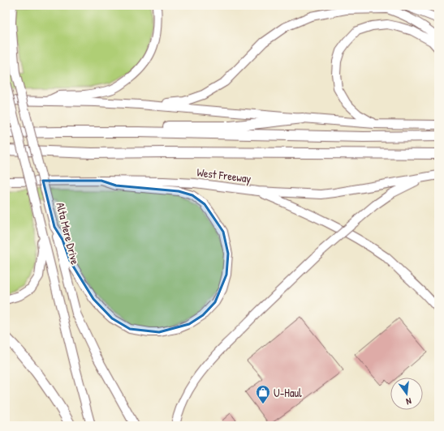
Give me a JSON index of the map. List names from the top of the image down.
{
  "streets": {
    "highway": ["West Freeway"],
    "main road": ["Alta Mere Drive"]
  },
  "places": {
    "shop": ["U-Haul"]
  },
  "north": "bottom"
}
